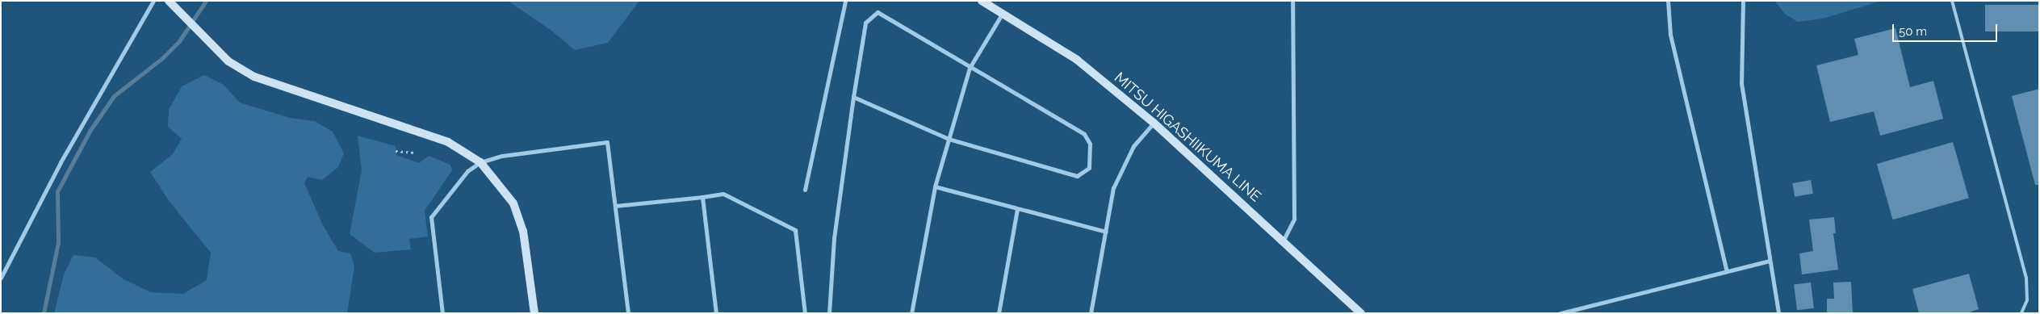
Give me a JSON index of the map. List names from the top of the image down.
{
  "streets": {
    "street": ["MITSU HIGASHIIKUMA LINE"]
  },
  "scale_bar": "50 m"
}
